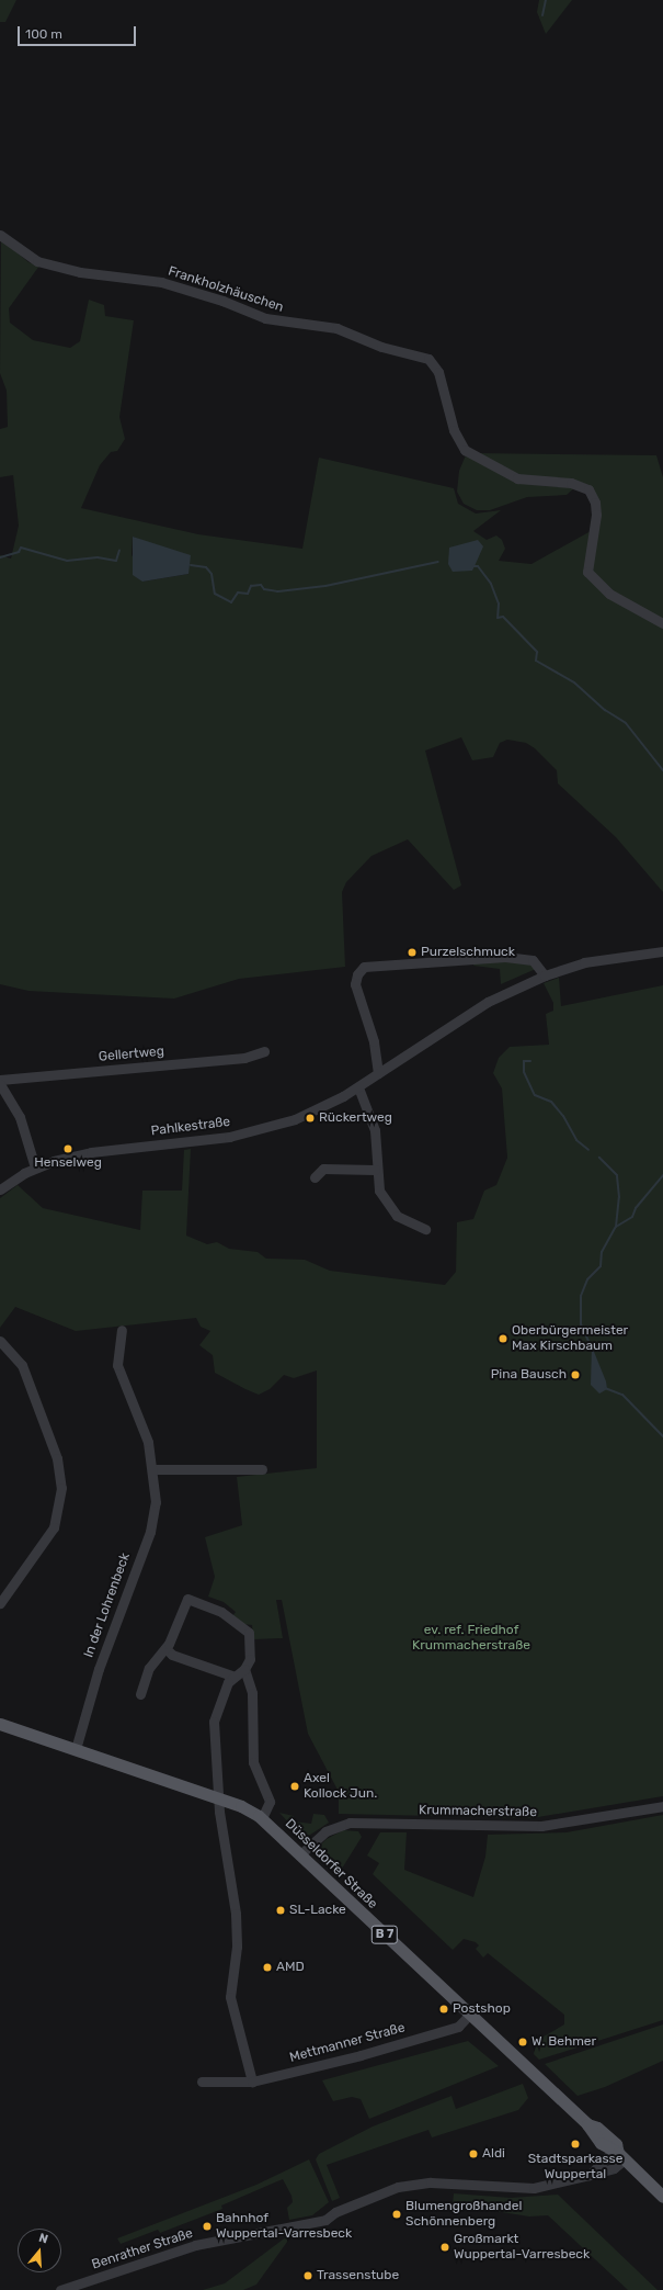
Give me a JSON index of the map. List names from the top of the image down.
{
  "streets": {
    "main road": ["Düsseldorfer Straße", "B 7"],
    "street": [
      "Frankholzhäuschen",
      "Gellertweg",
      "Pahlkestraße",
      "In der Lohrenbeck",
      "Krummacherstraße",
      "Mettmanner Straße",
      "Benrather Straße"
    ]
  },
  "crossings": [
    ["In der Lohrenbeck", "Düsseldorfer Straße"],
    ["Krummacherstraße", "Düsseldorfer Straße"],
    ["Düsseldorfer Straße", "Mettmanner Straße"],
    ["Düsseldorfer Straße", "Benrather Straße"]
  ],
  "parks": ["ev. ref. Friedhof Krummacherstraße"],
  "places": [
    "Purzelschmuck",
    "Rückertweg",
    "Henselweg",
    "Oberbürgermeister Max Kirschbaum",
    "Pina Bausch",
    "Axel Kollock Jun.",
    "SL-Lacke",
    "AMD",
    "Postshop",
    "W. Behmer",
    "Stadtsparkasse Wuppertal",
    "Aldi",
    "Blumengroßhandel Schönnenberg",
    "Bahnhof Wuppertal-Varresbeck",
    "Großmarkt Wuppertal-Varresbeck",
    "Trassenstube"
  ],
  "scale_bar": "100 m",
  "north": "top"
}
